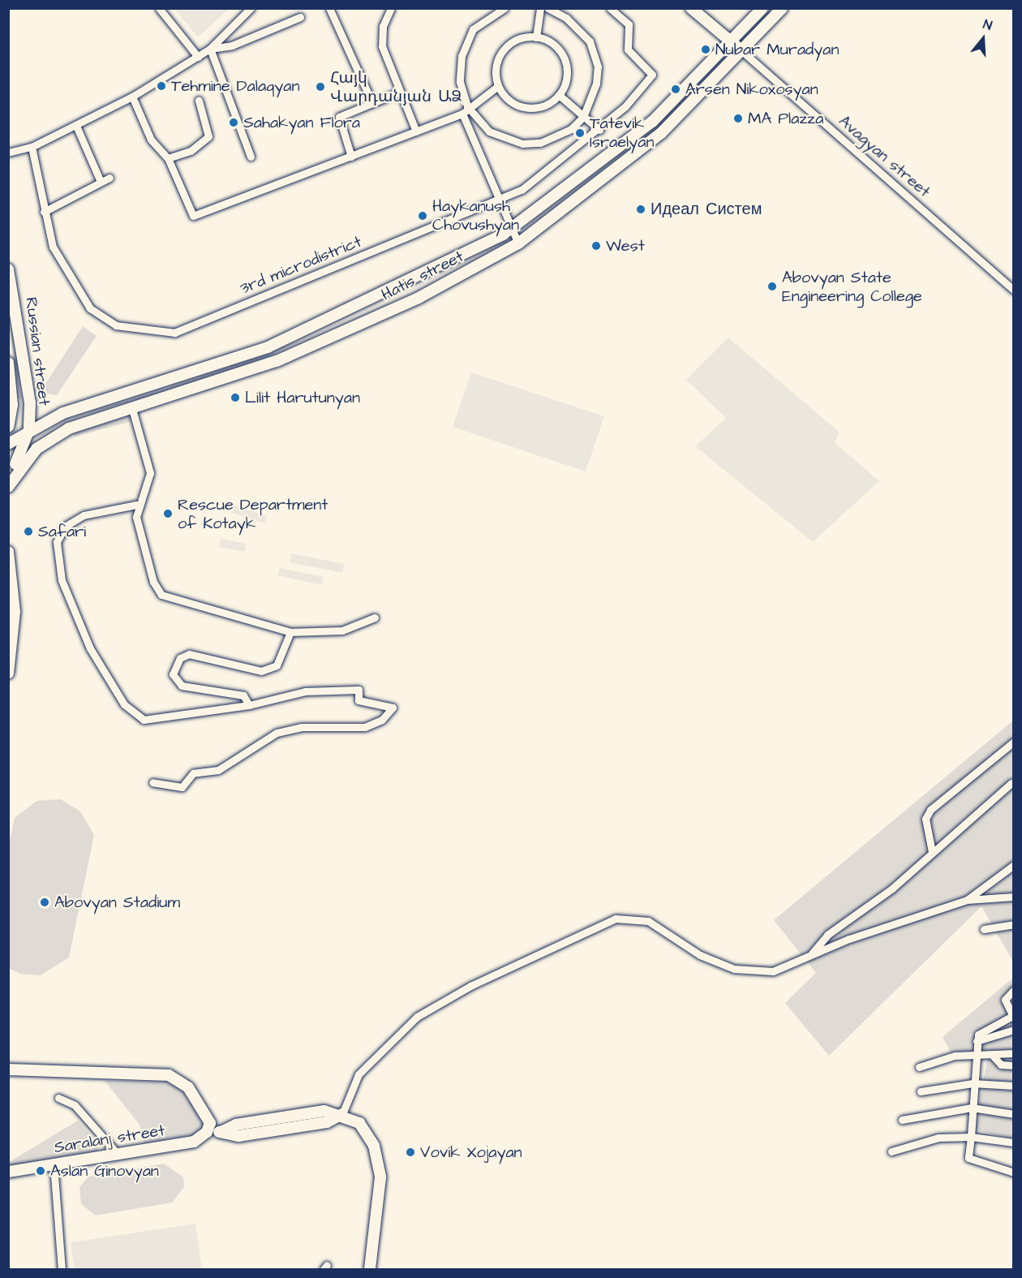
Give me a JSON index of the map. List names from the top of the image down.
{
  "streets": {
    "main road": [
      "Avagyan street",
      "Hatis street",
      "Russian street",
      "Saralanj street"
    ],
    "street": ["3rd microdistrict"]
  },
  "crossings": [
    ["Avagyan street", "Hatis street"],
    ["Hatis street", "Russian street"]
  ],
  "places": [
    "Nubar Muradyan",
    "Tehmine Dalaqyan",
    "Հայկ Վարդանյան ԱՁ",
    "Arsen Nikoxosyan",
    "MA Plazza",
    "Sahakyan Flora",
    "Tatevik Israelyan",
    "Идеал Систем",
    "Haykanush Chovushyan",
    "West",
    "Abovyan State Engineering College",
    "Lilit Harutunyan",
    "Rescue Department of Kotayk",
    "Safari",
    "Abovyan Stadium",
    "Vovik Xojayan",
    "Aslan Ginovyan"
  ],
  "north": "top"
}
